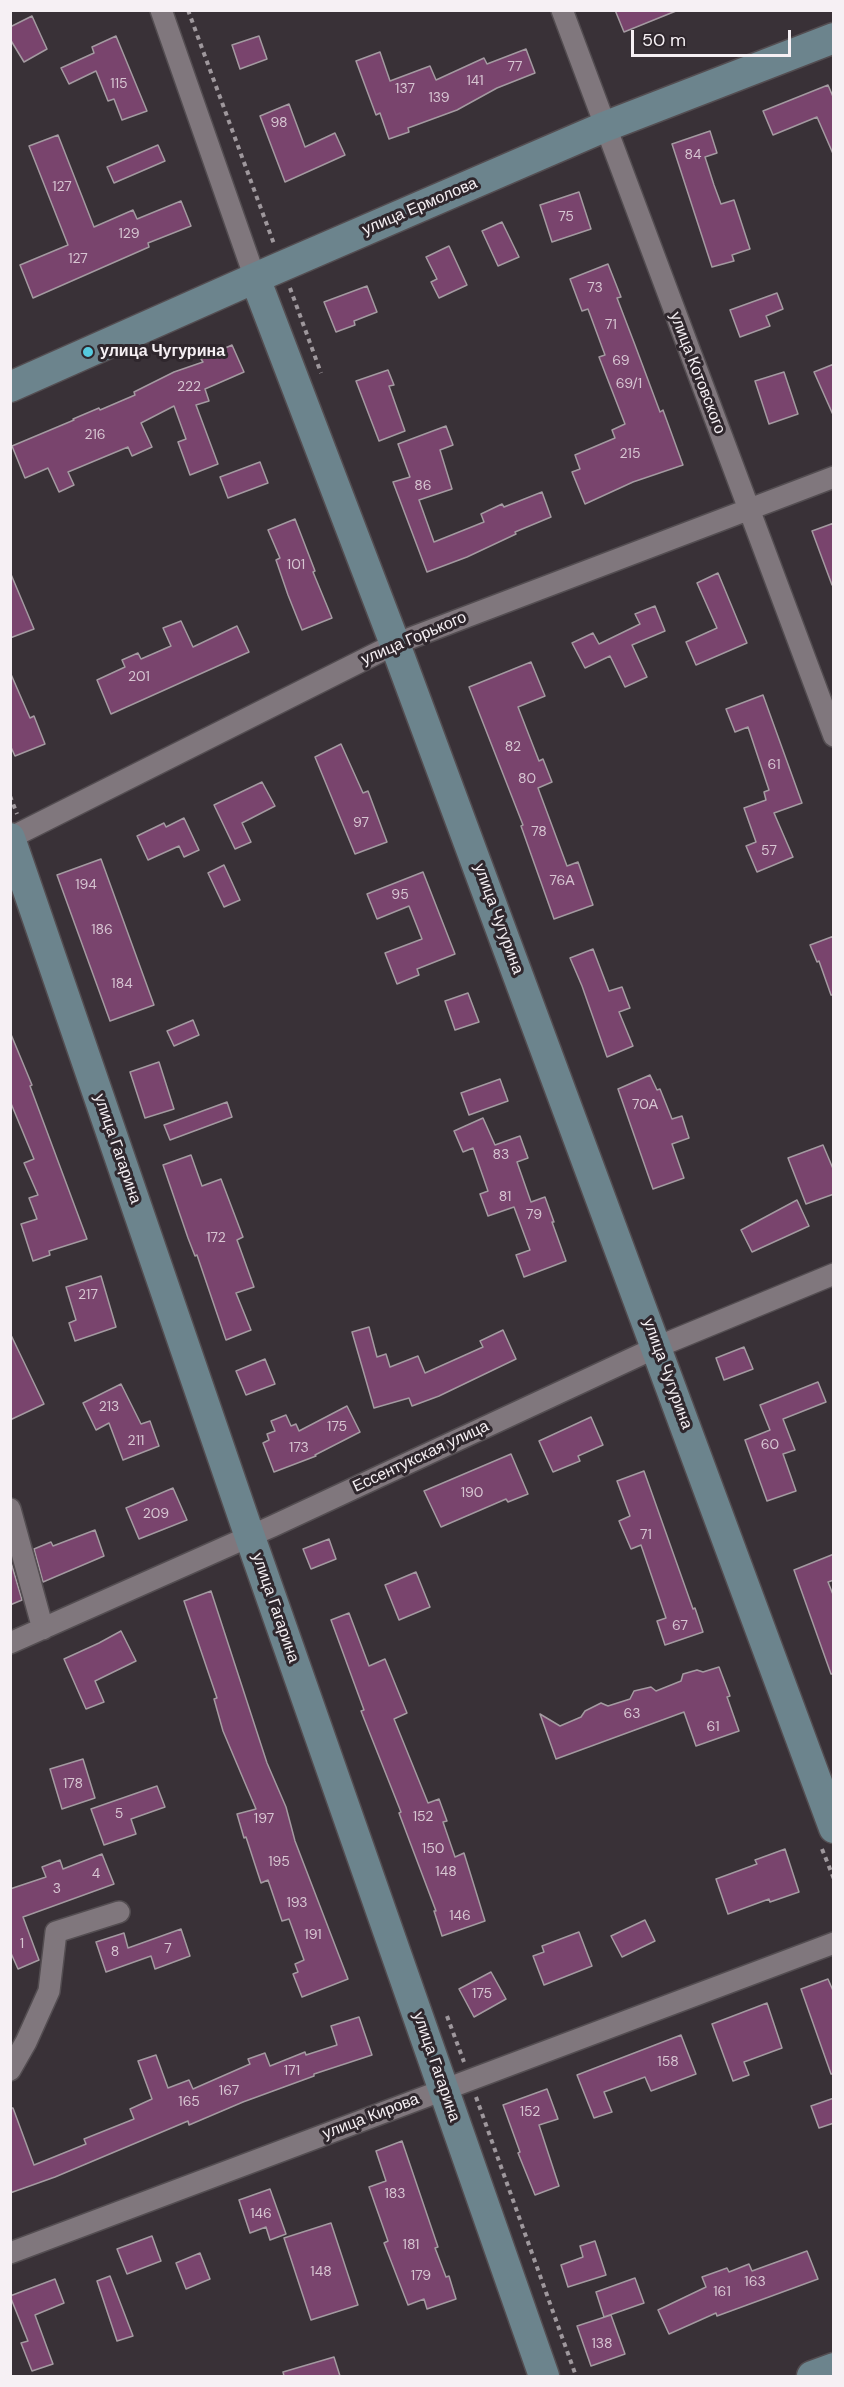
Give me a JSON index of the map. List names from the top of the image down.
{
  "streets": {
    "street": [
      "улица Ермолова",
      "улица Котовского",
      "улица Горького",
      "улица Чугурина",
      "улица Гагарина",
      "Ессентукская улица",
      "улица Кирова"
    ]
  },
  "crossings": [
    ["улица Ермолова", "улица Котовского"],
    ["улица Ермолова", "улица Чугурина"],
    ["улица Котовского", "улица Горького"],
    ["улица Горького", "улица Чугурина"],
    ["улица Горького", "улица Гагарина"],
    ["улица Чугурина", "Ессентукская улица"],
    ["улица Гагарина", "Ессентукская улица"],
    ["улица Гагарина", "улица Кирова"]
  ],
  "places": ["улица Чугурина"],
  "house_numbers": [
    "77",
    "141",
    "115",
    "137",
    "139",
    "98",
    "84",
    "127",
    "75",
    "129",
    "127",
    "73",
    "71",
    "69",
    "69/1",
    "222",
    "216",
    "215",
    "86",
    "101",
    "201",
    "82",
    "61",
    "80",
    "97",
    "78",
    "57",
    "76А",
    "194",
    "95",
    "186",
    "184",
    "70А",
    "83",
    "81",
    "79",
    "172",
    "217",
    "213",
    "175",
    "211",
    "60",
    "173",
    "190",
    "209",
    "71",
    "67",
    "63",
    "61",
    "178",
    "5",
    "152",
    "197",
    "150",
    "195",
    "148",
    "4",
    "3",
    "193",
    "146",
    "191",
    "1",
    "7",
    "8",
    "175",
    "158",
    "171",
    "167",
    "165",
    "152",
    "183",
    "146",
    "181",
    "148",
    "179",
    "163",
    "161",
    "138"
  ],
  "scale_bar": "50 m"
}
